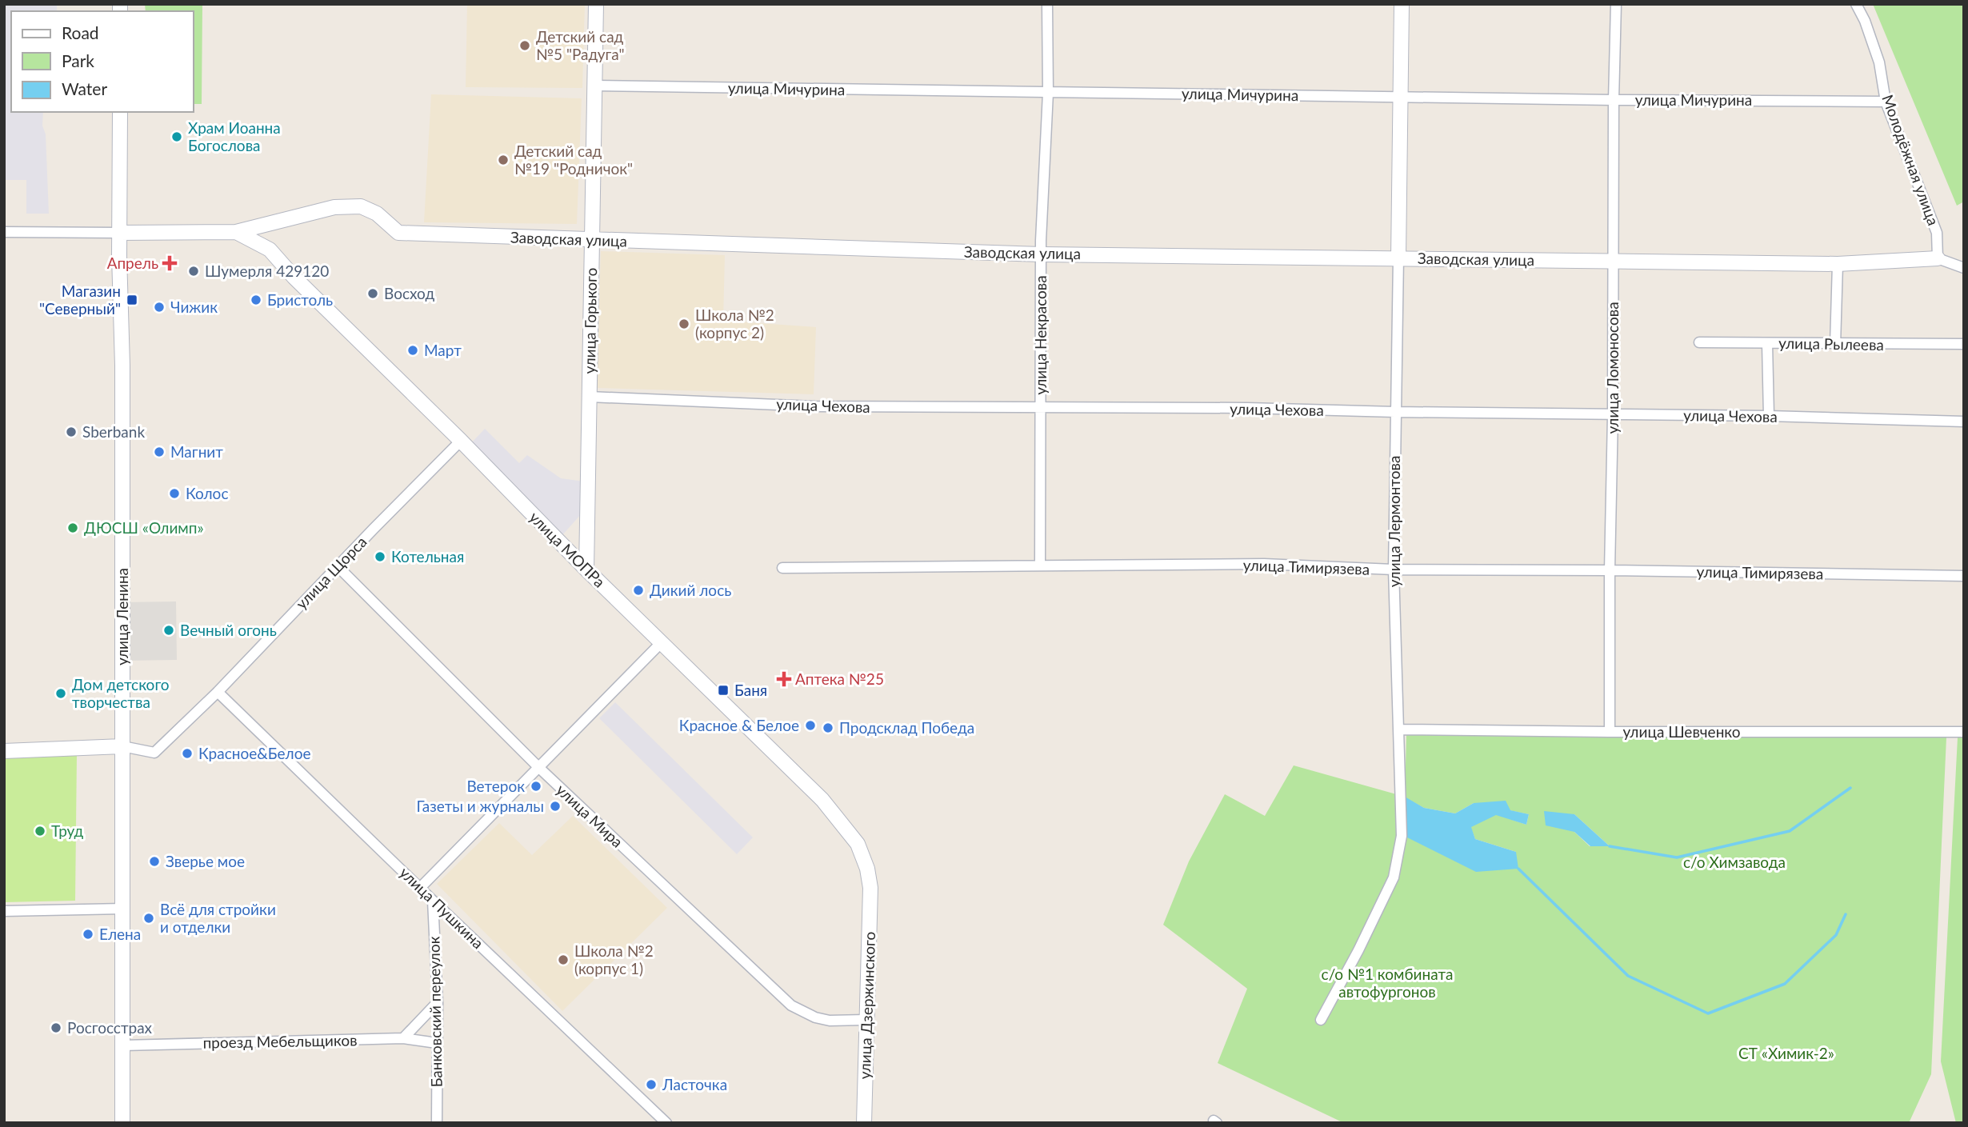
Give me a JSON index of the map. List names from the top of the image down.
{
  "streets": {
    "street": [
      "улица Мичурина",
      "Молодёжная улица",
      "Заводская улица",
      "улица Горького",
      "улица Некрасова",
      "улица Рылеева",
      "улица Ломоносова",
      "улица Чехова",
      "улица Лермонтова",
      "улица МОПРа",
      "улица Тимирязева",
      "улица Щорса",
      "улица Ленина",
      "улица Шевченко",
      "улица Мира",
      "улица Пушкина",
      "улица Дзержинского",
      "Банковский переулок",
      "проезд Мебельщиков"
    ]
  },
  "crossings": [
    ["улица Мичурина", "Молодёжная улица"],
    ["улица Мичурина", "улица Горького"],
    ["улица Мичурина", "улица Некрасова"],
    ["улица Мичурина", "улица Ломоносова"],
    ["улица Мичурина", "улица Лермонтова"],
    ["Молодёжная улица", "Заводская улица"],
    ["Заводская улица", "улица Горького"],
    ["Заводская улица", "улица Некрасова"],
    ["Заводская улица", "улица Ломоносова"],
    ["Заводская улица", "улица Лермонтова"],
    ["Заводская улица", "улица МОПРа"],
    ["Заводская улица", "улица Ленина"],
    ["улица Горького", "улица Чехова"],
    ["улица Горького", "улица МОПРа"],
    ["улица Некрасова", "улица Чехова"],
    ["улица Некрасова", "улица Тимирязева"],
    ["улица Ломоносова", "улица Чехова"],
    ["улица Ломоносова", "улица Тимирязева"],
    ["улица Ломоносова", "улица Шевченко"],
    ["улица Чехова", "улица Лермонтова"],
    ["улица Лермонтова", "улица Тимирязева"],
    ["улица Лермонтова", "улица Шевченко"],
    ["улица МОПРа", "улица Щорса"],
    ["улица МОПРа", "улица Дзержинского"],
    ["улица Щорса", "улица Ленина"],
    ["улица Щорса", "улица Мира"],
    ["улица Щорса", "улица Пушкина"],
    ["улица Ленина", "проезд Мебельщиков"],
    ["улица Мира", "улица Дзержинского"],
    ["улица Пушкина", "Банковский переулок"],
    ["Банковский переулок", "проезд Мебельщиков"]
  ],
  "parks": ["с/о Химзавода", "с/о №1 комбината автофургонов", "СТ «Химик-2»"],
  "places": {
    "other": [
      "Детский сад №5 \"Радуга\"",
      "Храм Иоанна Богослова",
      "Детский сад №19 \"Родничок\"",
      "Шумерля 429120",
      "Восход",
      "Бристоль",
      "Чижик",
      "Школа №2 (корпус 2)",
      "Март",
      "Sberbank",
      "Магнит",
      "Колос",
      "ДЮСШ «Олимп»",
      "Котельная",
      "Дикий лось",
      "Вечный огонь",
      "Дом детского творчества",
      "Красное & Белое",
      "Продсклад Победа",
      "Красное&Белое",
      "Ветерок",
      "Газеты и журналы",
      "Труд",
      "Зверье мое",
      "Всё для стройки и отделки",
      "Елена",
      "Школа №2 (корпус 1)",
      "Росгосстрах",
      "Ласточка"
    ],
    "health": ["Апрель", "Аптека №25"],
    "transit": ["Магазин \"Северный\"", "Баня"]
  },
  "legend": ["Road", "Park", "Water"]
}
